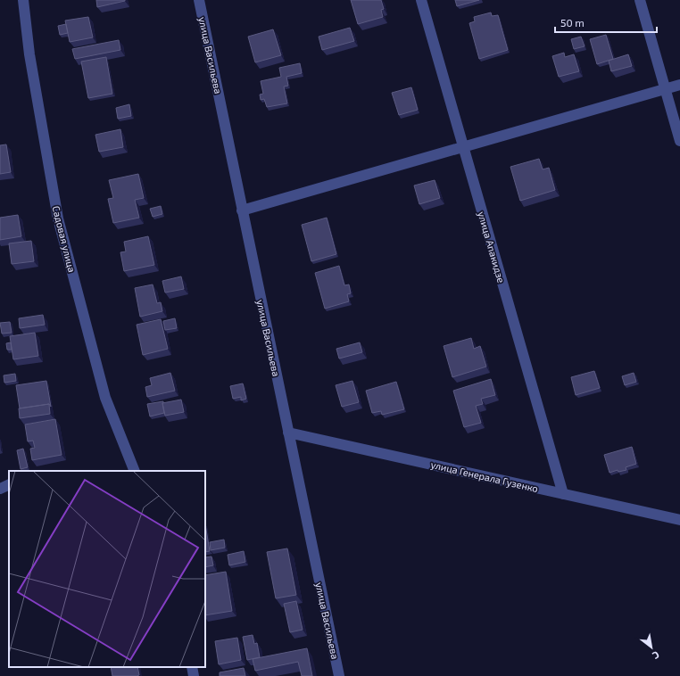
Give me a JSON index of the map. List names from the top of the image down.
{
  "streets": {
    "street": [
      "улица Васильева",
      "Садовая улица",
      "улица Апакидзе",
      "улица Генерала Гузенко"
    ]
  },
  "crossings": [
    ["улица Васильева", "улица Генерала Гузенко"],
    ["улица Апакидзе", "улица Генерала Гузенко"]
  ],
  "scale_bar": "50 m",
  "north": "bottom right"
}
